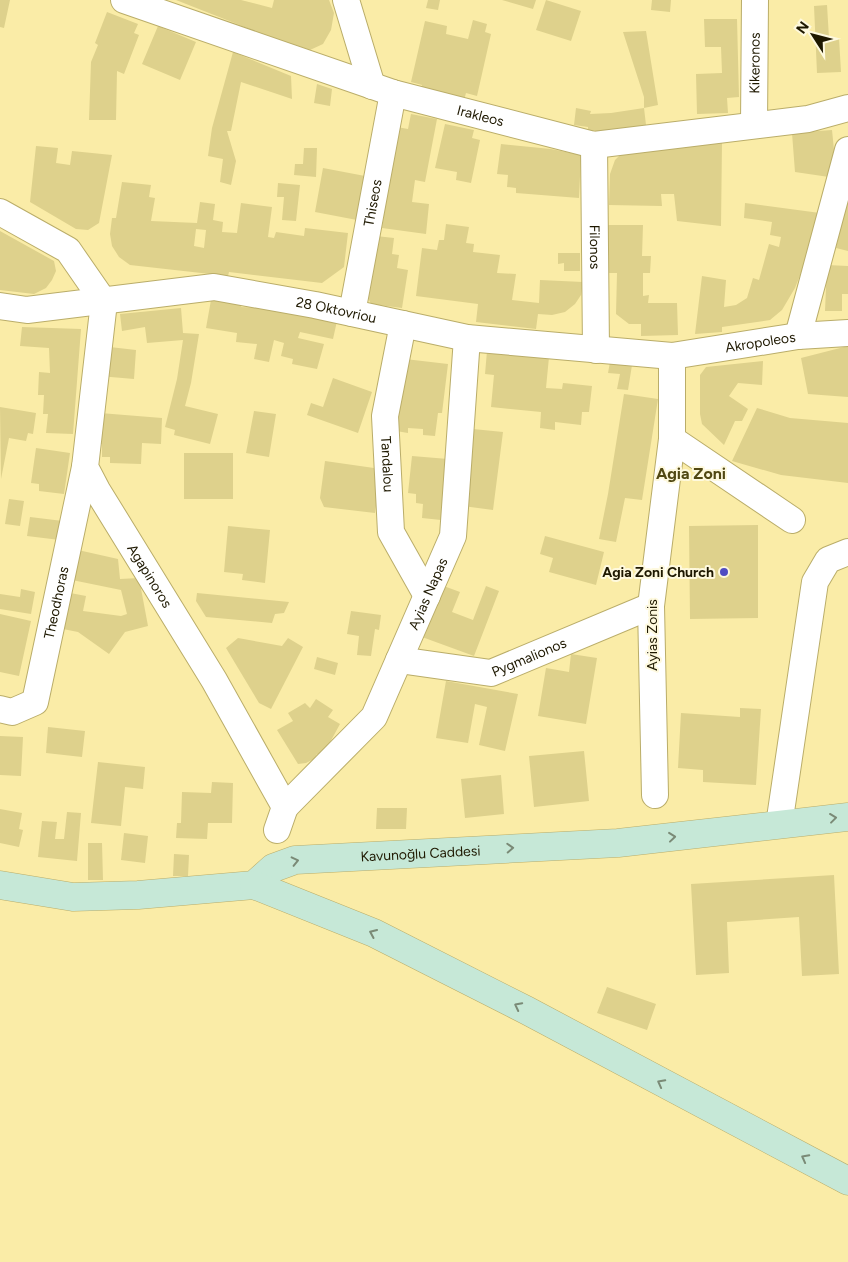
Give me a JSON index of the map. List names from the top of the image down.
{
  "streets": {
    "main road": ["Kavunoğlu Caddesi"],
    "street": [
      "Kikeronos",
      "Irakleos",
      "Thiseos",
      "Filonos",
      "28 Oktovriou",
      "Akropoleos",
      "Tandalou",
      "Agapinoros",
      "Ayias Napas",
      "Theodhoras",
      "Ayias Zonis",
      "Pygmalionos"
    ]
  },
  "crossings": [
    ["Kikeronos", "Irakleos"],
    ["Irakleos", "Thiseos"],
    ["Irakleos", "Filonos"],
    ["Thiseos", "28 Oktovriou"],
    ["Filonos", "28 Oktovriou"],
    ["28 Oktovriou", "Akropoleos"],
    ["28 Oktovriou", "Tandalou"],
    ["28 Oktovriou", "Ayias Napas"],
    ["28 Oktovriou", "Ayias Zonis"],
    ["Akropoleos", "Ayias Zonis"],
    ["Tandalou", "Ayias Napas"],
    ["Agapinoros", "Ayias Napas"],
    ["Agapinoros", "Theodhoras"],
    ["Ayias Napas", "Pygmalionos"],
    ["Ayias Zonis", "Pygmalionos"]
  ],
  "one_way": ["Kavunoğlu Caddesi"],
  "districts": ["Agia Zoni"],
  "places": ["Agia Zoni Church"],
  "north": "top left"
}
